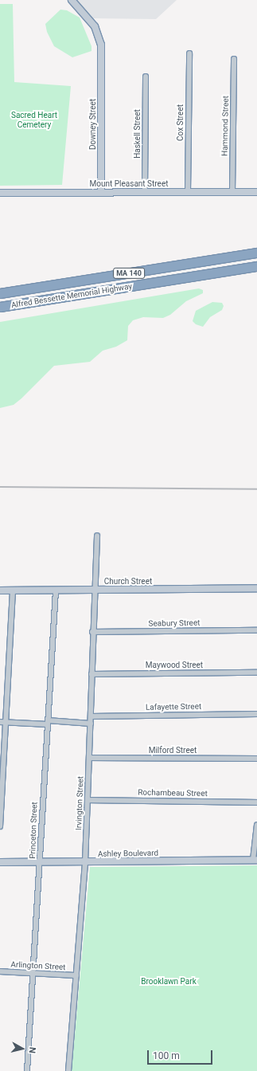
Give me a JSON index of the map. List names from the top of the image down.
{
  "streets": {
    "highway": ["MA 140", "Alfred Bessette Memorial Highway"],
    "main road": [
      "Downey Street",
      "Mount Pleasant Street",
      "Church Street",
      "Ashley Boulevard"
    ],
    "street": [
      "Cox Street",
      "Hammond Street",
      "Haskell Street",
      "Seabury Street",
      "Maywood Street",
      "Lafayette Street",
      "Milford Street",
      "Rochambeau Street",
      "Irvington Street",
      "Princeton Street",
      "Arlington Street"
    ]
  },
  "crossings": [
    ["Cox Street", "Mount Pleasant Street"],
    ["Downey Street", "Mount Pleasant Street"],
    ["Hammond Street", "Mount Pleasant Street"],
    ["Haskell Street", "Mount Pleasant Street"],
    ["Church Street", "Irvington Street"],
    ["Church Street", "Princeton Street"],
    ["Seabury Street", "Irvington Street"],
    ["Maywood Street", "Irvington Street"],
    ["Lafayette Street", "Irvington Street"],
    ["Milford Street", "Irvington Street"],
    ["Rochambeau Street", "Irvington Street"],
    ["Irvington Street", "Ashley Boulevard"],
    ["Irvington Street", "Arlington Street"],
    ["Princeton Street", "Ashley Boulevard"],
    ["Princeton Street", "Arlington Street"]
  ],
  "parks": ["Sacred Heart Cemetery", "Brooklawn Park"],
  "scale_bar": "100 m",
  "north": "right"
}
